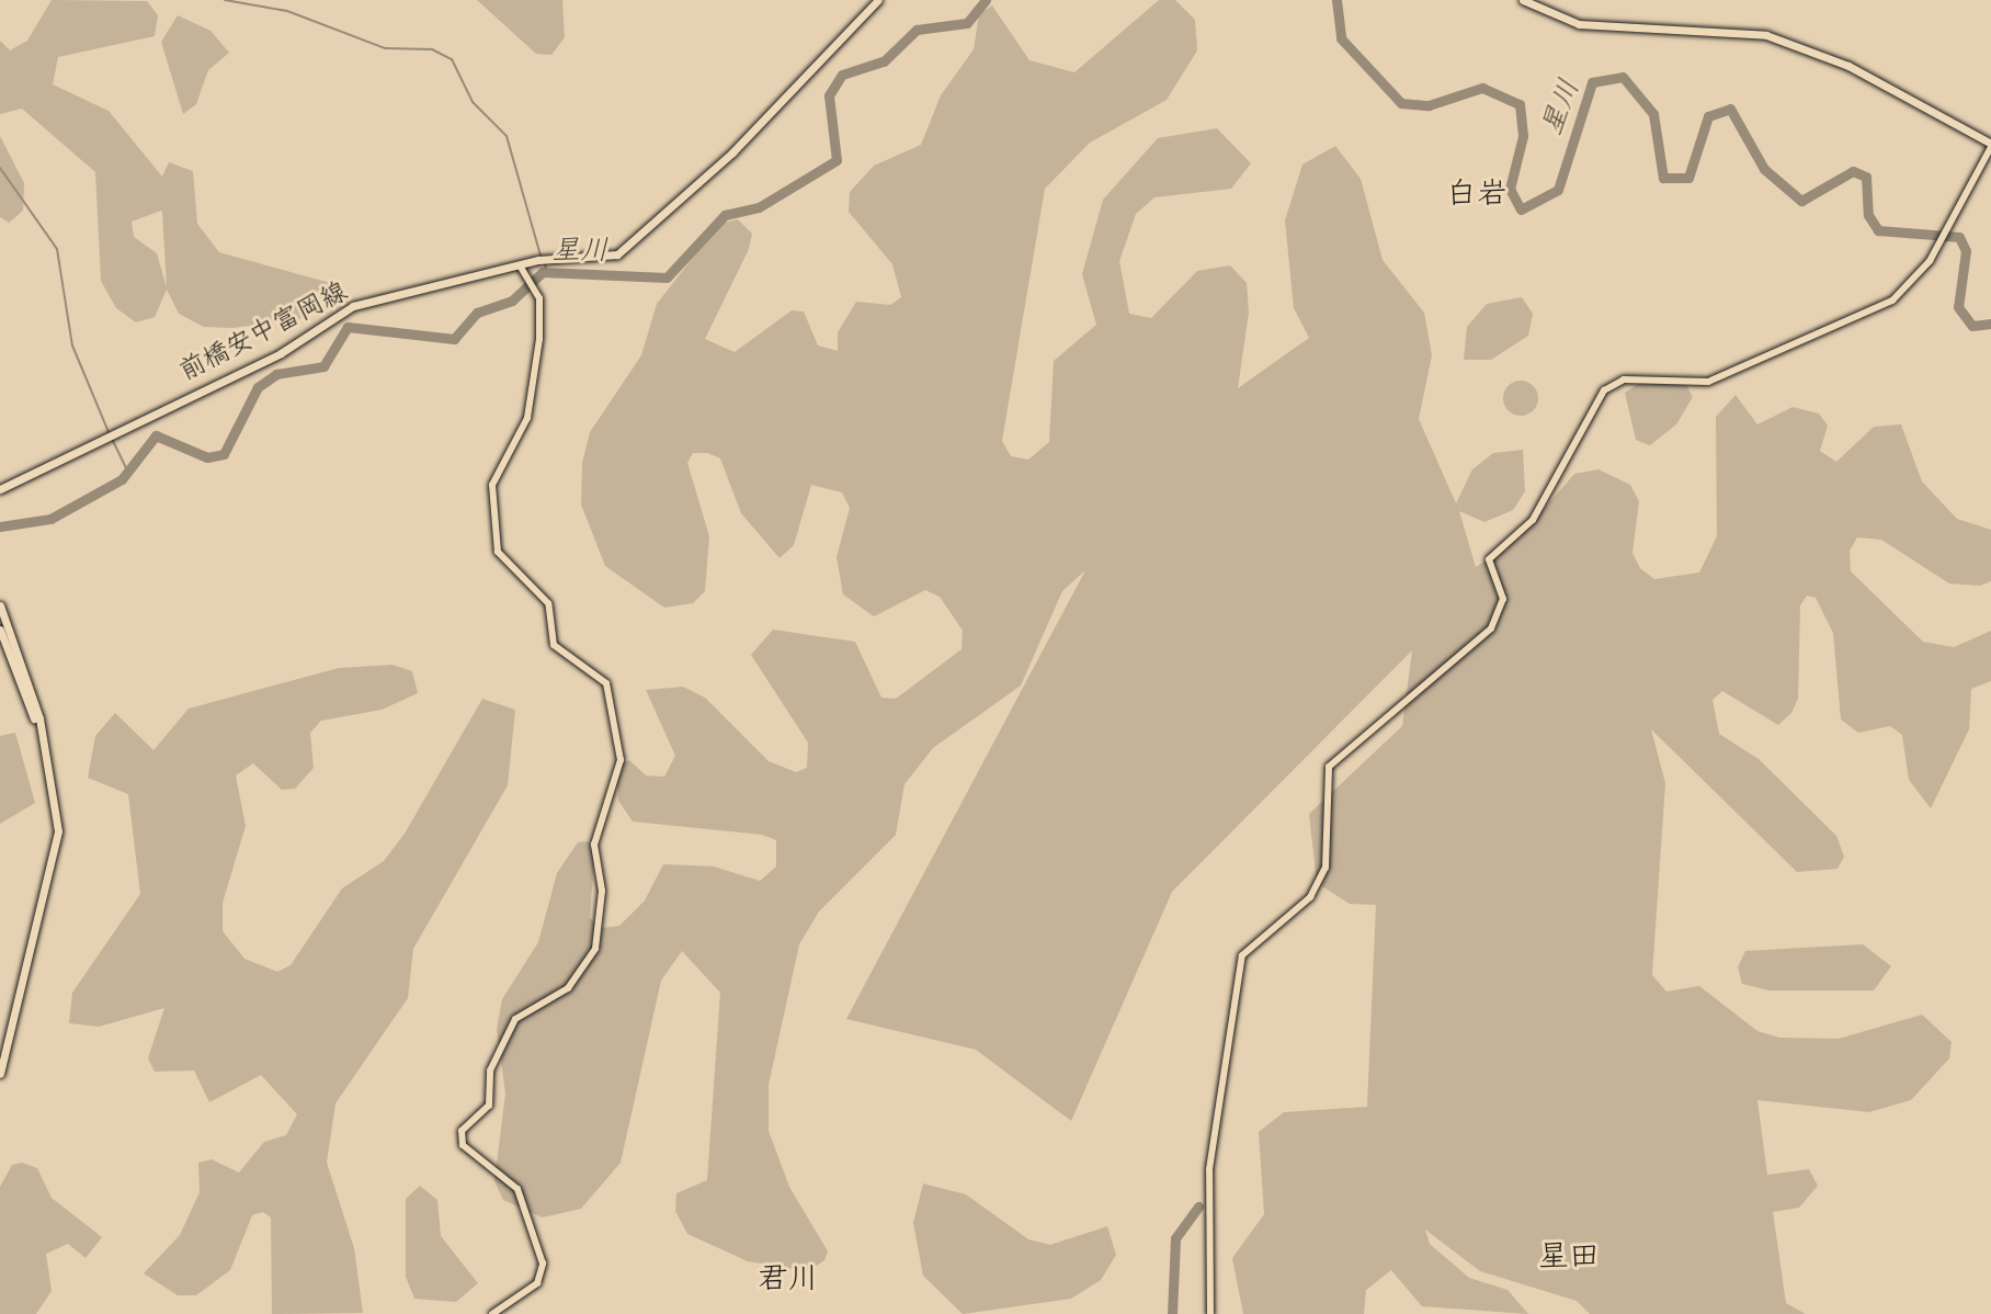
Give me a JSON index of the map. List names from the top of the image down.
{
  "streets": {
    "main road": ["前橋安中富岡線"]
  },
  "districts": ["白岩", "星田", "君川"],
  "water": ["星川"]
}
